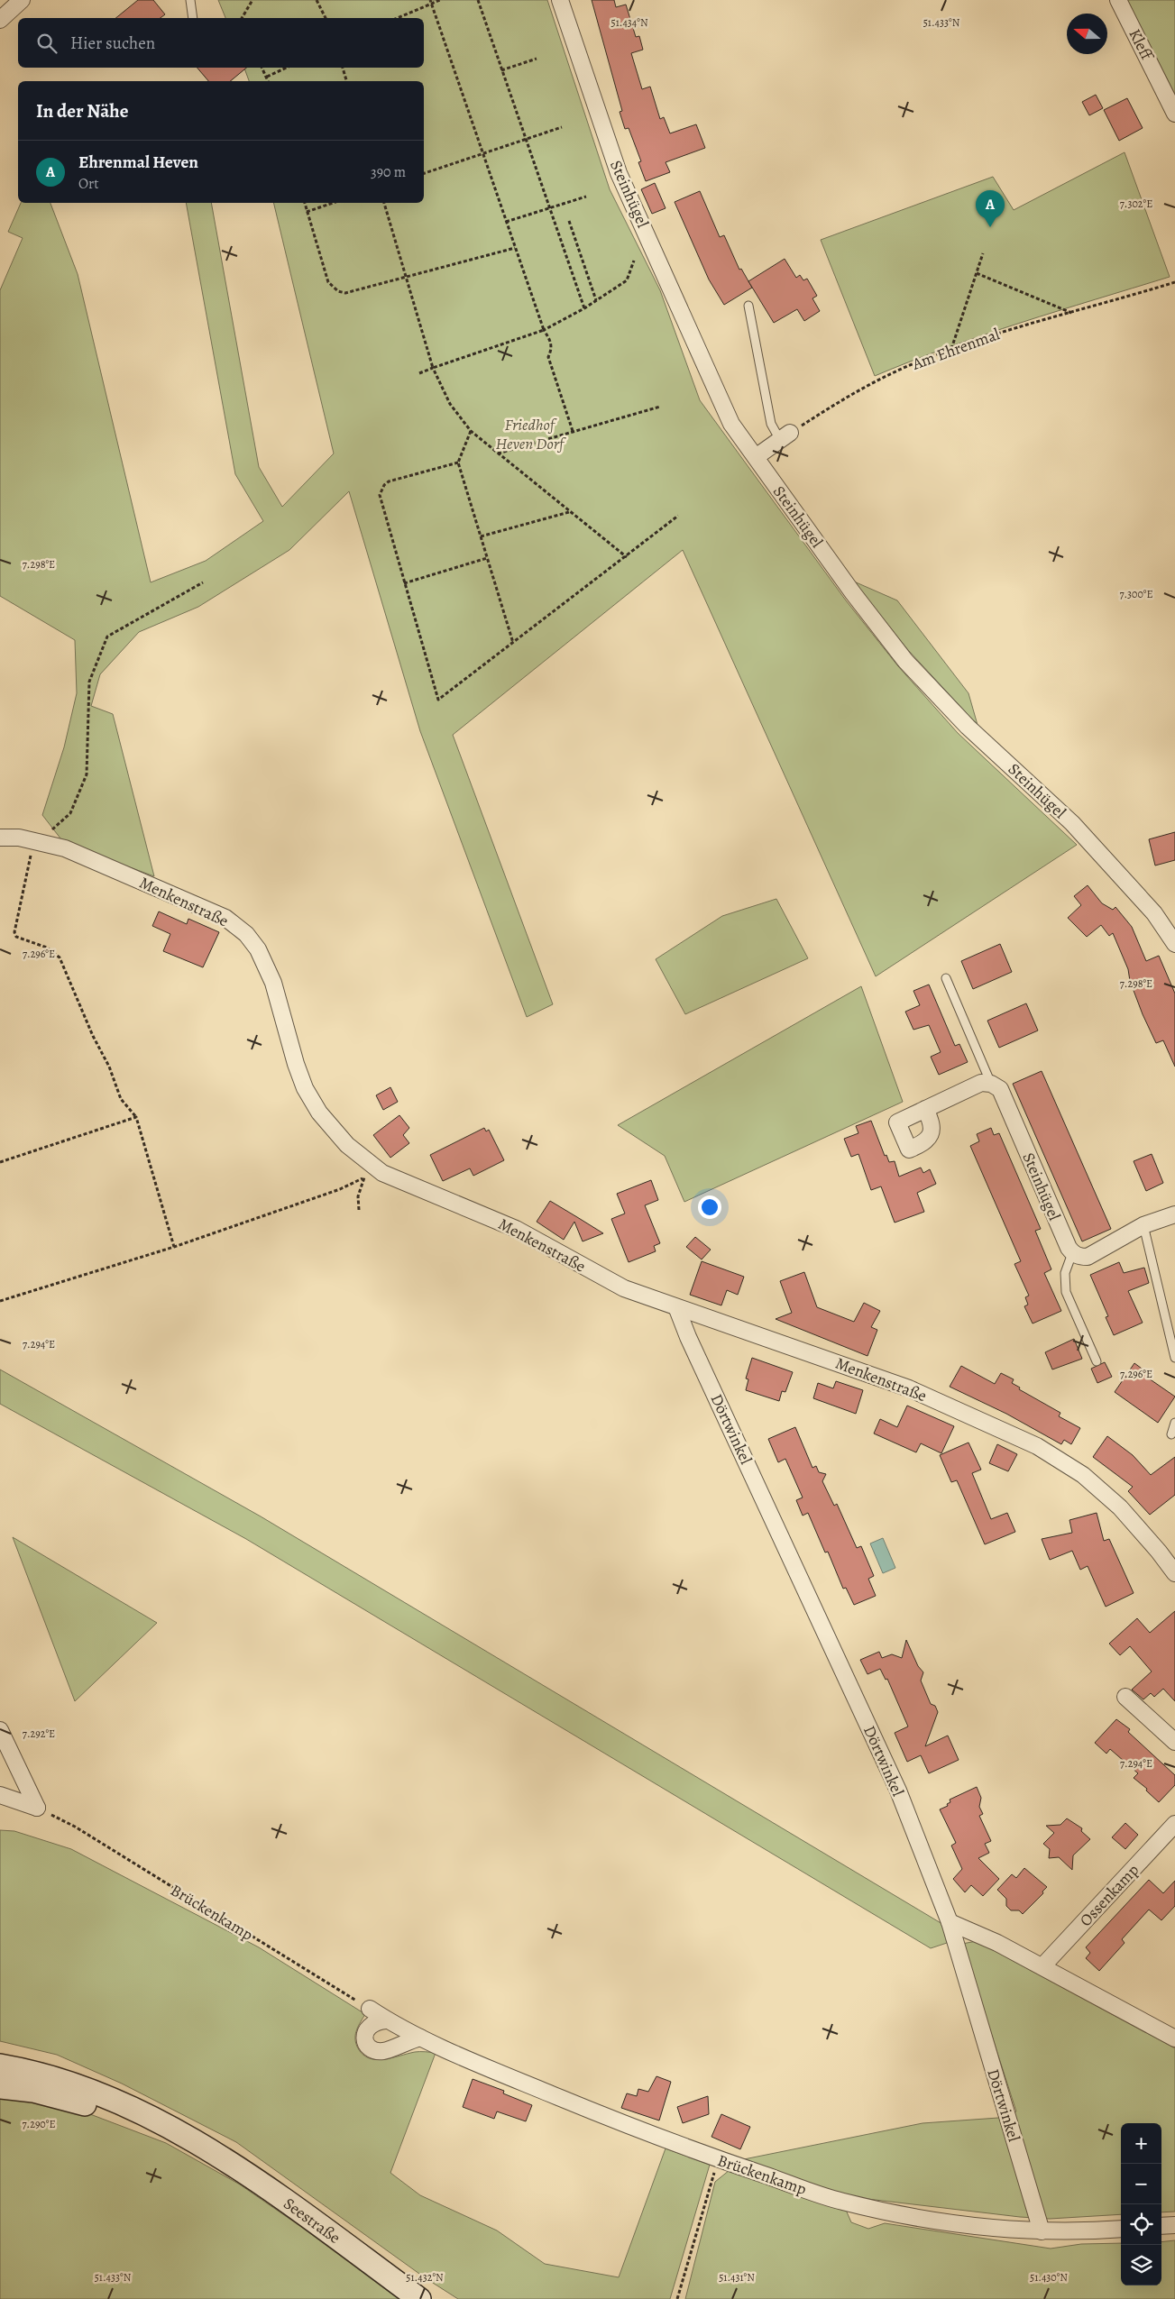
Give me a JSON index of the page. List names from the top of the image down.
{
  "streets": {
    "main road": ["Seestraße"],
    "street": [
      "Kleff",
      "Steinhügel",
      "Menkenstraße",
      "Dörtwinkel",
      "Ossenkamp",
      "Brückenkamp"
    ],
    "path": ["Am Ehrenmal"]
  },
  "crossings": [
    ["Menkenstraße", "Dörtwinkel"],
    ["Dörtwinkel", "Brückenkamp"]
  ],
  "parks": ["Friedhof Heven Dorf"],
  "north": "left",
  "page": {
    "search": "Hier suchen",
    "heading": "In der Nähe",
    "list": [
      {
        "mark": "A",
        "name": "Ehrenmal Heven",
        "note": "Ort",
        "value": "390 m"
      }
    ],
    "pins": "A",
    "map_buttons": ["+", "−"]
  },
  "coordinates": [
    "51.434°N",
    "51.433°N",
    "7.302°E",
    "7.298°E",
    "7.300°E",
    "7.296°E",
    "7.294°E",
    "7.292°E",
    "7.290°E",
    "51.432°N",
    "51.431°N",
    "51.430°N"
  ]
}
